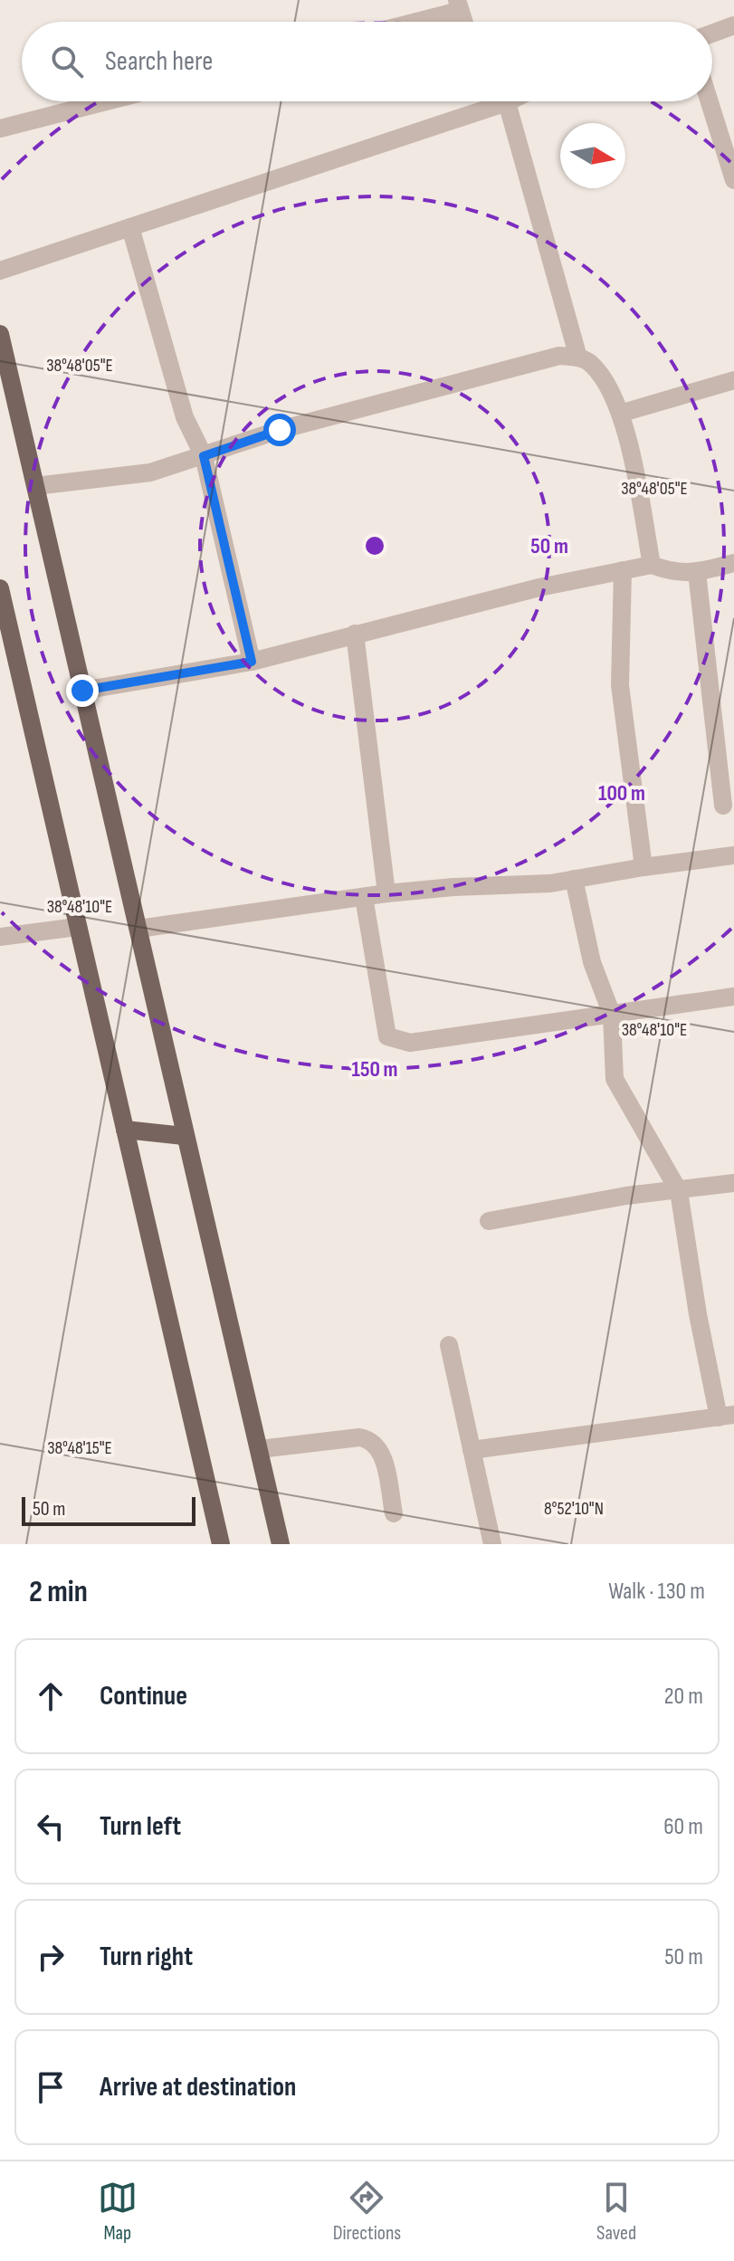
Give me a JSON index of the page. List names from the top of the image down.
{
  "scale_bar": "50 m",
  "north": "right",
  "page": {
    "search": "Search here",
    "scale": "50 m",
    "heading": ["2 min", "Walk · 130 m"],
    "list": [
      ["Continue", "20 m"],
      ["Turn left", "60 m"],
      ["Turn right", "50 m"],
      "Arrive at destination"
    ],
    "nav": ["Map", "Directions", "Saved"]
  },
  "coordinates": [
    "38°48'05\"E",
    "38°48'10\"E",
    "38°48'15\"E",
    "8°52'10\"N"
  ],
  "rings": ["50 m", "100 m", "150 m"]
}
